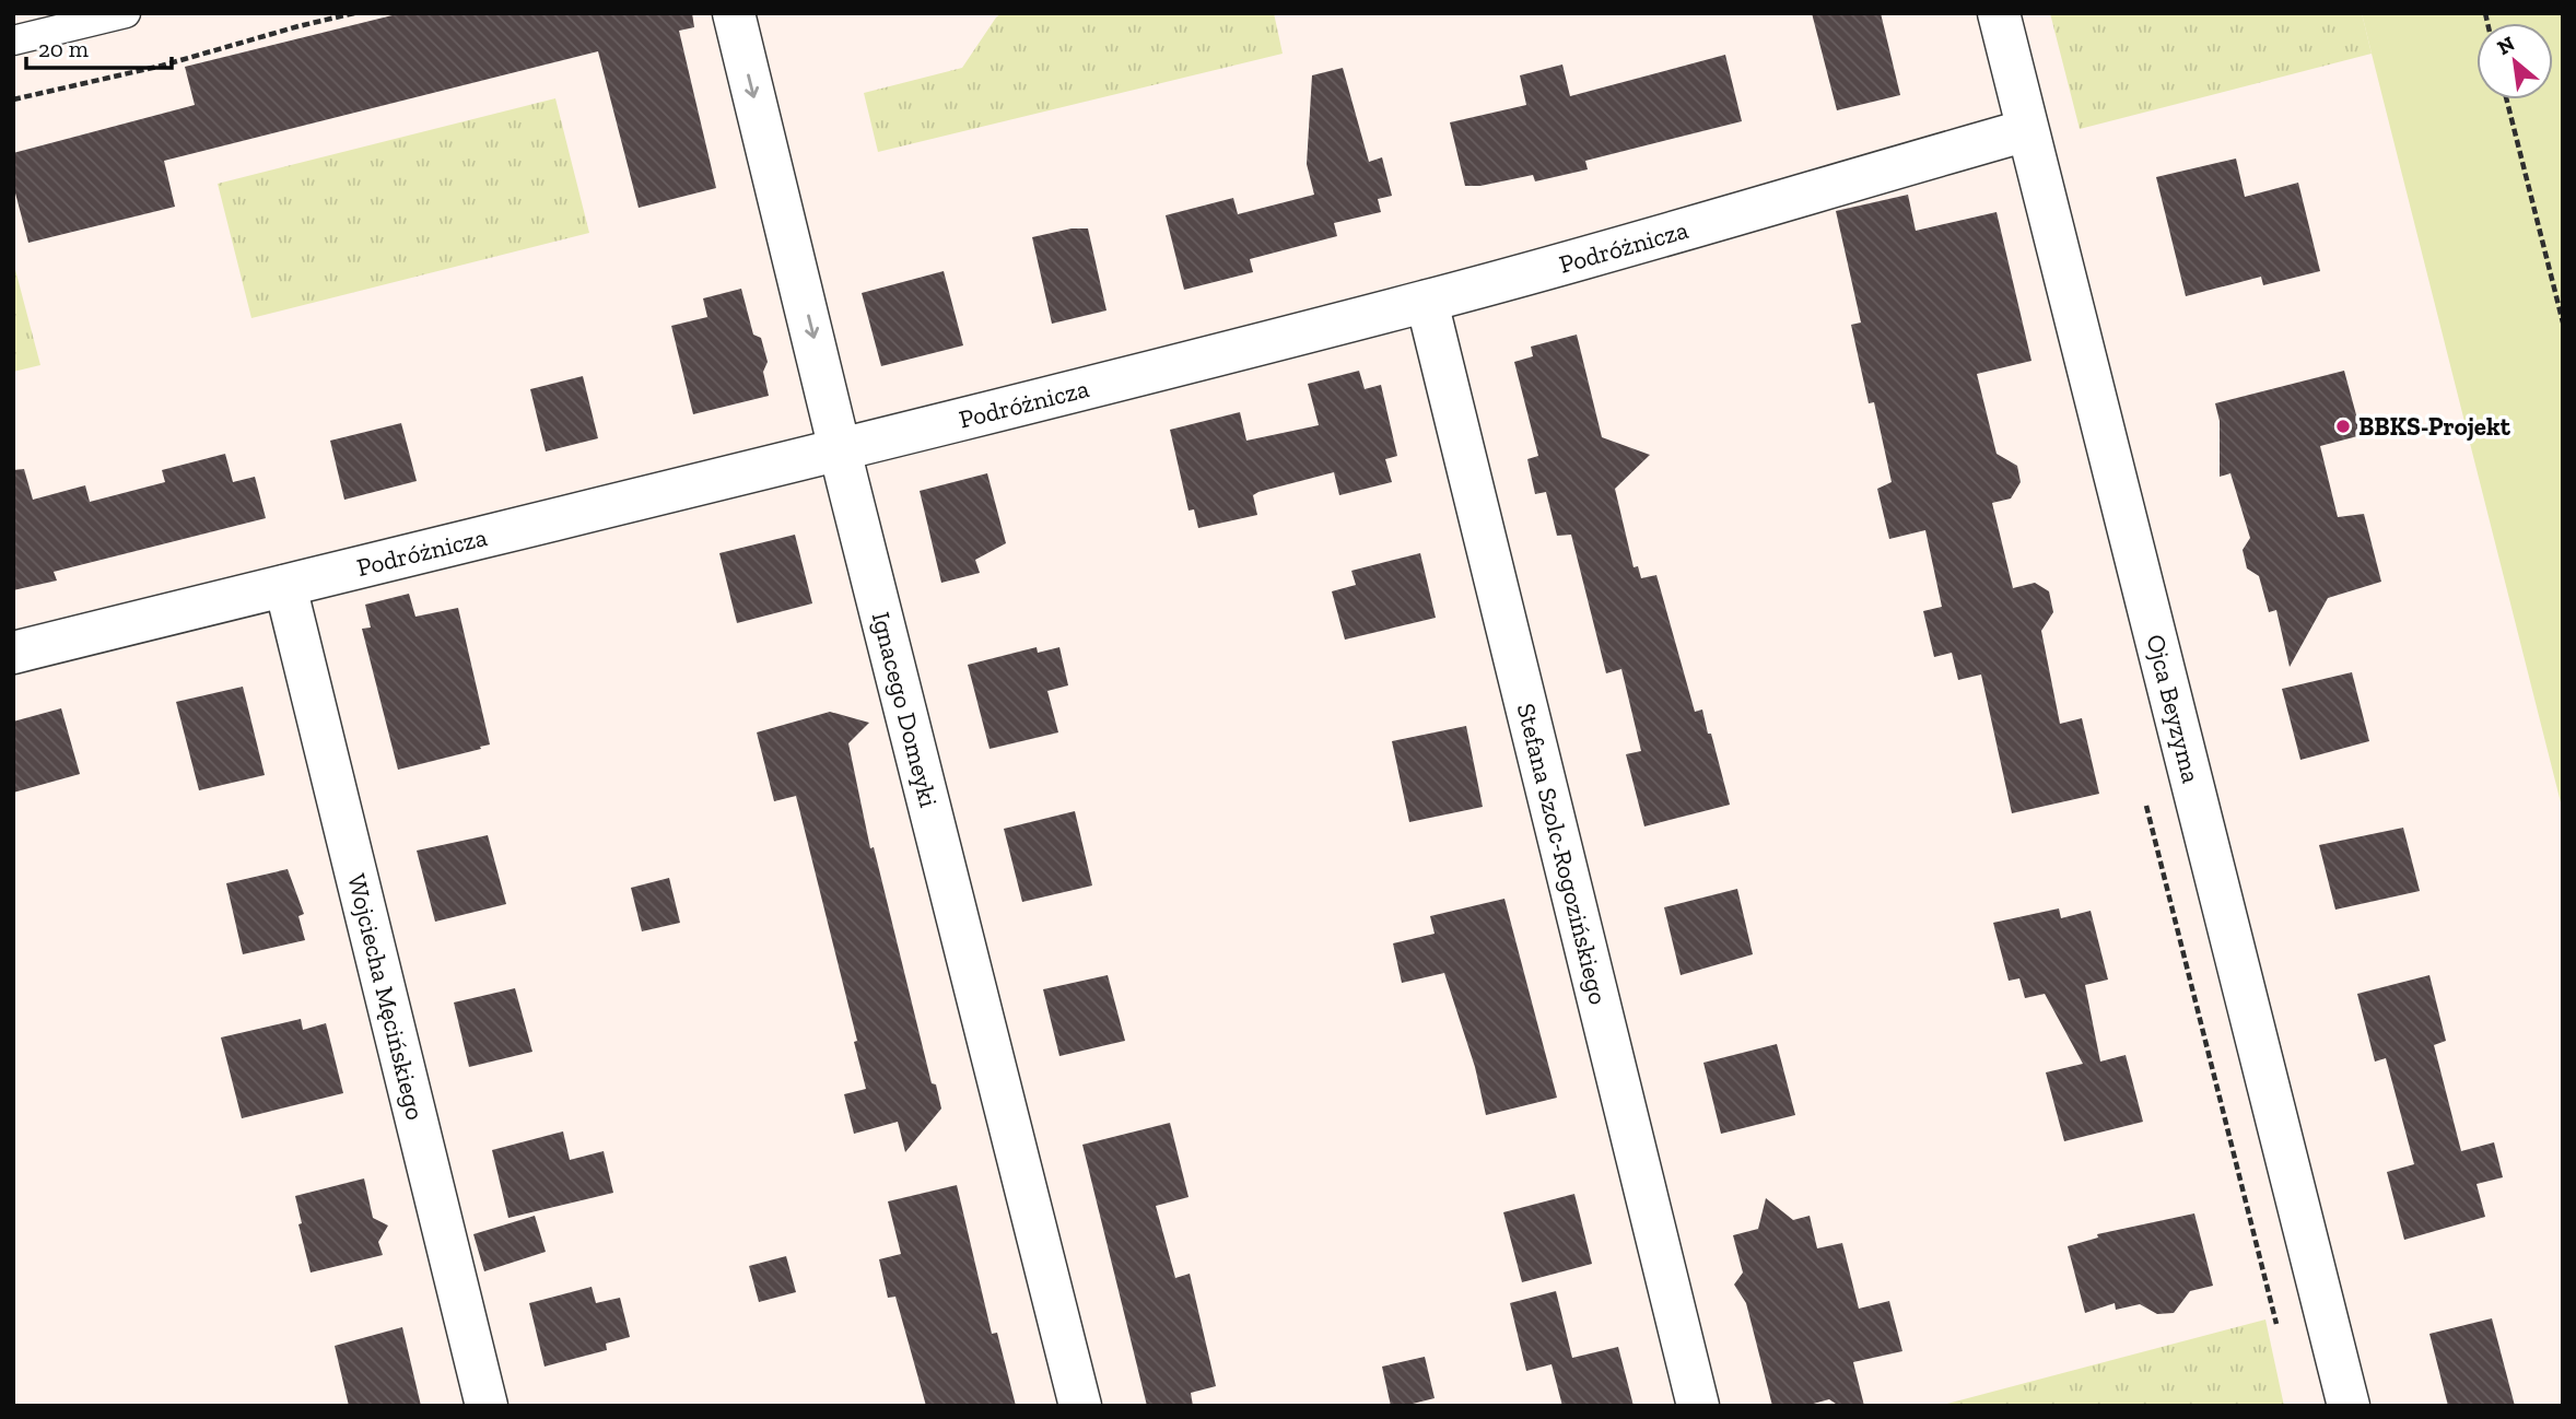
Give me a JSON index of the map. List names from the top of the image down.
{
  "streets": {
    "street": [
      "Podróżnicza",
      "Ignacego Domeyki",
      "Ojca Beyzyma",
      "Stefana Szolc-Rogozińskiego",
      "Wojciecha Męcińskiego"
    ]
  },
  "crossings": [
    ["Podróżnicza", "Ignacego Domeyki"],
    ["Podróżnicza", "Ojca Beyzyma"],
    ["Podróżnicza", "Stefana Szolc-Rogozińskiego"],
    ["Podróżnicza", "Wojciecha Męcińskiego"]
  ],
  "places": ["BBKS-Projekt"],
  "scale_bar": "20 m",
  "north": "top left"
}
